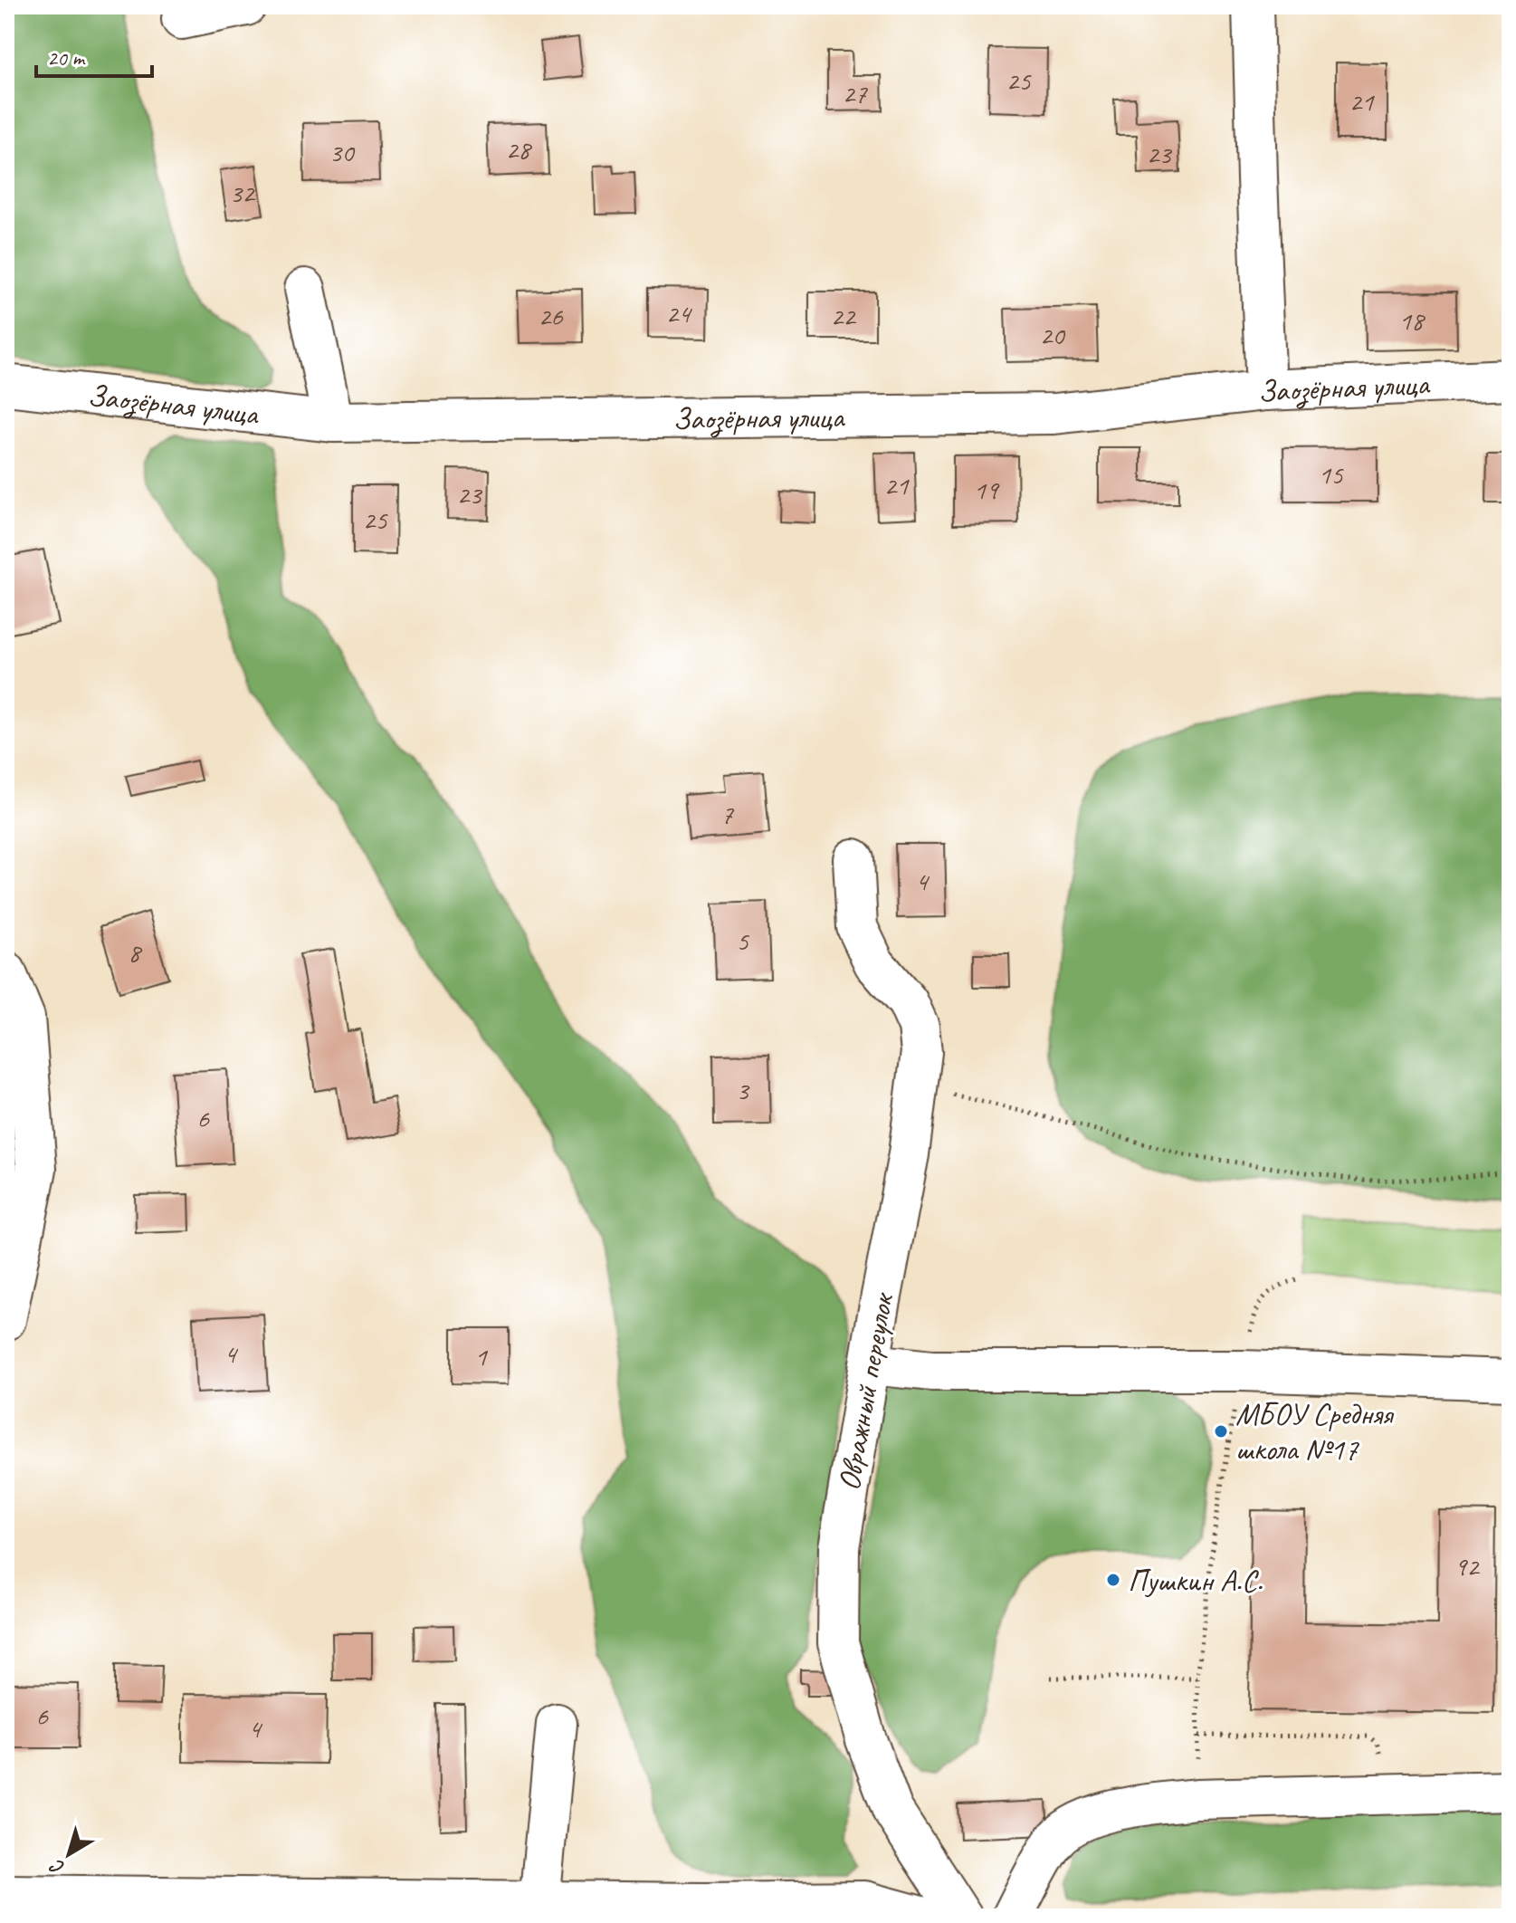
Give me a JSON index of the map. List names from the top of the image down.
{
  "streets": {
    "street": ["Заозёрная улица", "Овражный переулок"]
  },
  "places": ["МБОУ Средняя школа №17", "Пушкин А.С."],
  "house_numbers": [
    "25",
    "27",
    "21",
    "28",
    "30",
    "23",
    "32",
    "24",
    "26",
    "22",
    "18",
    "20",
    "15",
    "21",
    "19",
    "23",
    "25",
    "7",
    "4",
    "5",
    "8",
    "3",
    "6",
    "4",
    "1",
    "92",
    "6",
    "4"
  ],
  "scale_bar": "20 m",
  "north": "bottom left"
}
